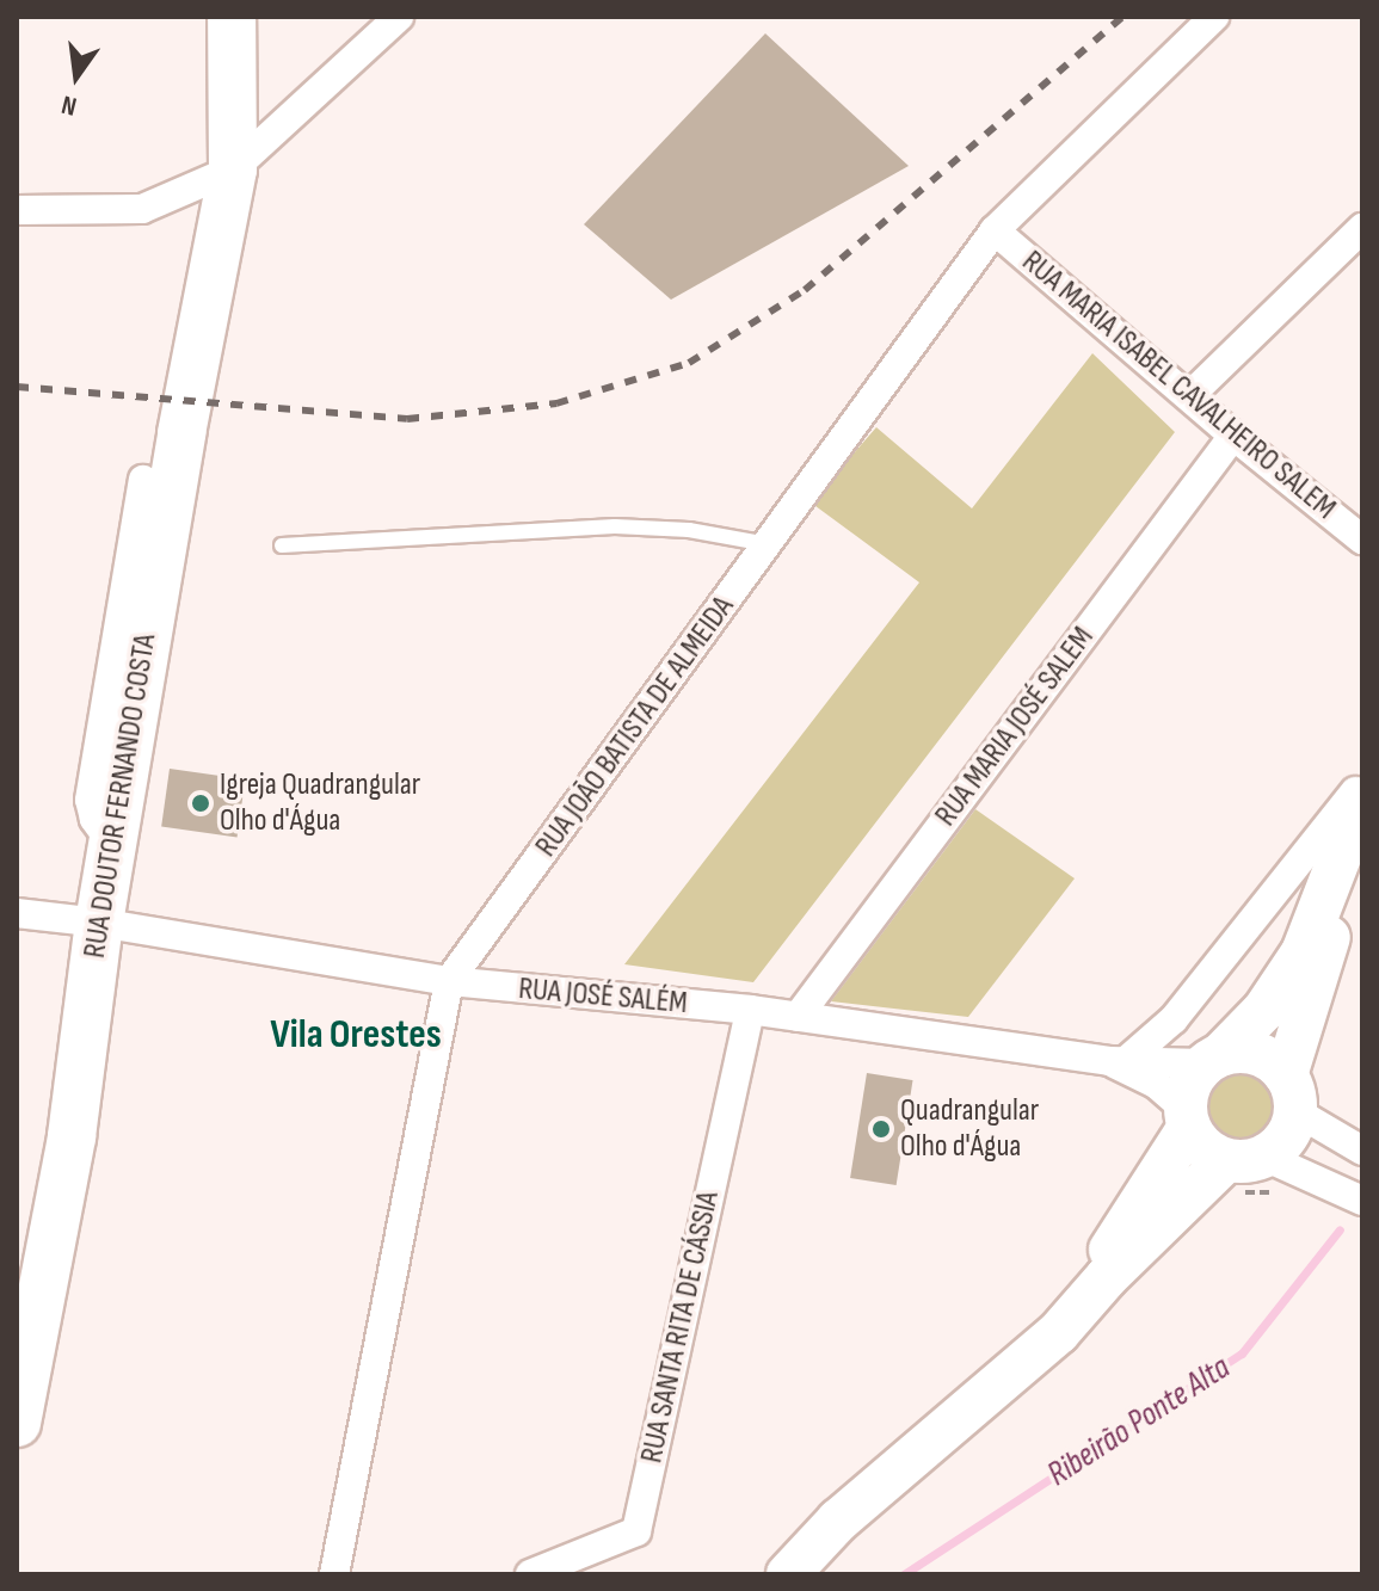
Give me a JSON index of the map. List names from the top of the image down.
{
  "streets": {
    "main road": ["RUA DOUTOR FERNANDO COSTA"],
    "street": [
      "RUA MARIA ISABEL CAVALHEIRO SALEM",
      "RUA JOÃO BATISTA DE ALMEIDA",
      "RUA MARIA JOSÉ SALEM",
      "RUA JOSÉ SALÉM",
      "RUA SANTA RITA DE CÁSSIA"
    ]
  },
  "crossings": [
    ["RUA MARIA ISABEL CAVALHEIRO SALEM", "RUA JOÃO BATISTA DE ALMEIDA"],
    ["RUA MARIA ISABEL CAVALHEIRO SALEM", "RUA MARIA JOSÉ SALEM"],
    ["RUA JOÃO BATISTA DE ALMEIDA", "RUA JOSÉ SALÉM"],
    ["RUA MARIA JOSÉ SALEM", "RUA JOSÉ SALÉM"],
    ["RUA DOUTOR FERNANDO COSTA", "RUA JOSÉ SALÉM"],
    ["RUA JOSÉ SALÉM", "RUA SANTA RITA DE CÁSSIA"]
  ],
  "districts": ["Vila Orestes"],
  "water": ["Ribeirão Ponte Alta"],
  "places": ["Igreja Quadrangular Olho d'Água", "Quadrangular Olho d'Água"],
  "north": "bottom"
}
